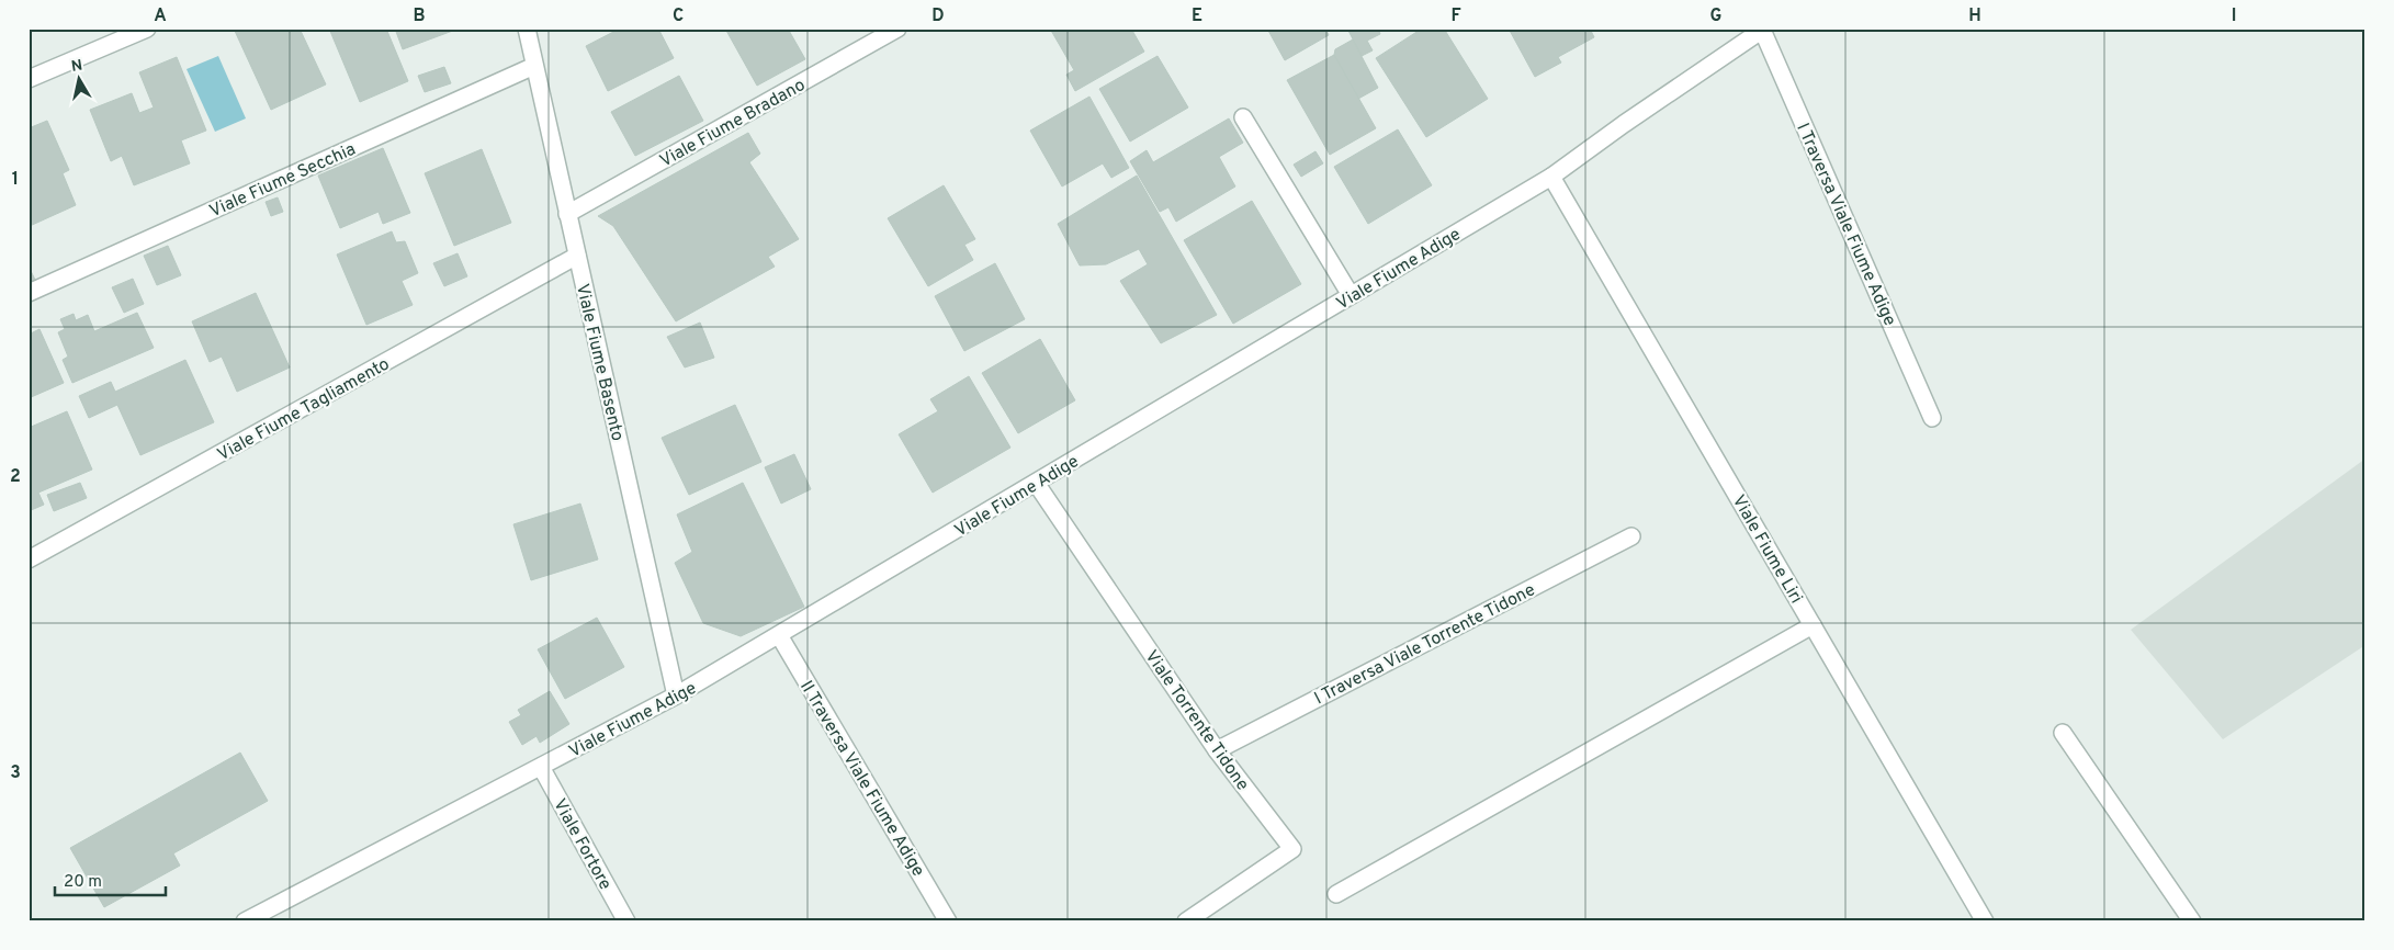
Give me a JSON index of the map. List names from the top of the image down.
{
  "streets": {
    "street": [
      "Viale Fiume Bradano",
      "Viale Fiume Secchia",
      "I Traversa Viale Fiume Adige",
      "Viale Fiume Adige",
      "Viale Fiume Basento",
      "Viale Fiume Tagliamento",
      "Viale Fiume Liri",
      "I Traversa Viale Torrente Tidone",
      "Viale Torrente Tidone",
      "II Traversa Viale Fiume Adige",
      "Viale Fortore"
    ]
  },
  "crossings": [
    ["Viale Fiume Bradano", "Viale Fiume Basento"],
    ["Viale Fiume Secchia", "Viale Fiume Basento"],
    ["I Traversa Viale Fiume Adige", "Viale Fiume Adige"],
    ["Viale Fiume Adige", "Viale Fiume Basento"],
    ["Viale Fiume Adige", "Viale Fiume Liri"],
    ["Viale Fiume Adige", "Viale Torrente Tidone"],
    ["Viale Fiume Adige", "II Traversa Viale Fiume Adige"],
    ["Viale Fiume Adige", "Viale Fortore"],
    ["Viale Fiume Basento", "Viale Fiume Tagliamento"],
    ["I Traversa Viale Torrente Tidone", "Viale Torrente Tidone"]
  ],
  "scale_bar": "20 m",
  "north": "top",
  "grid": {
    "columns": [
      "A",
      "B",
      "C",
      "D",
      "E",
      "F",
      "G",
      "H",
      "I"
    ],
    "rows": ["1", "2", "3"]
  }
}
